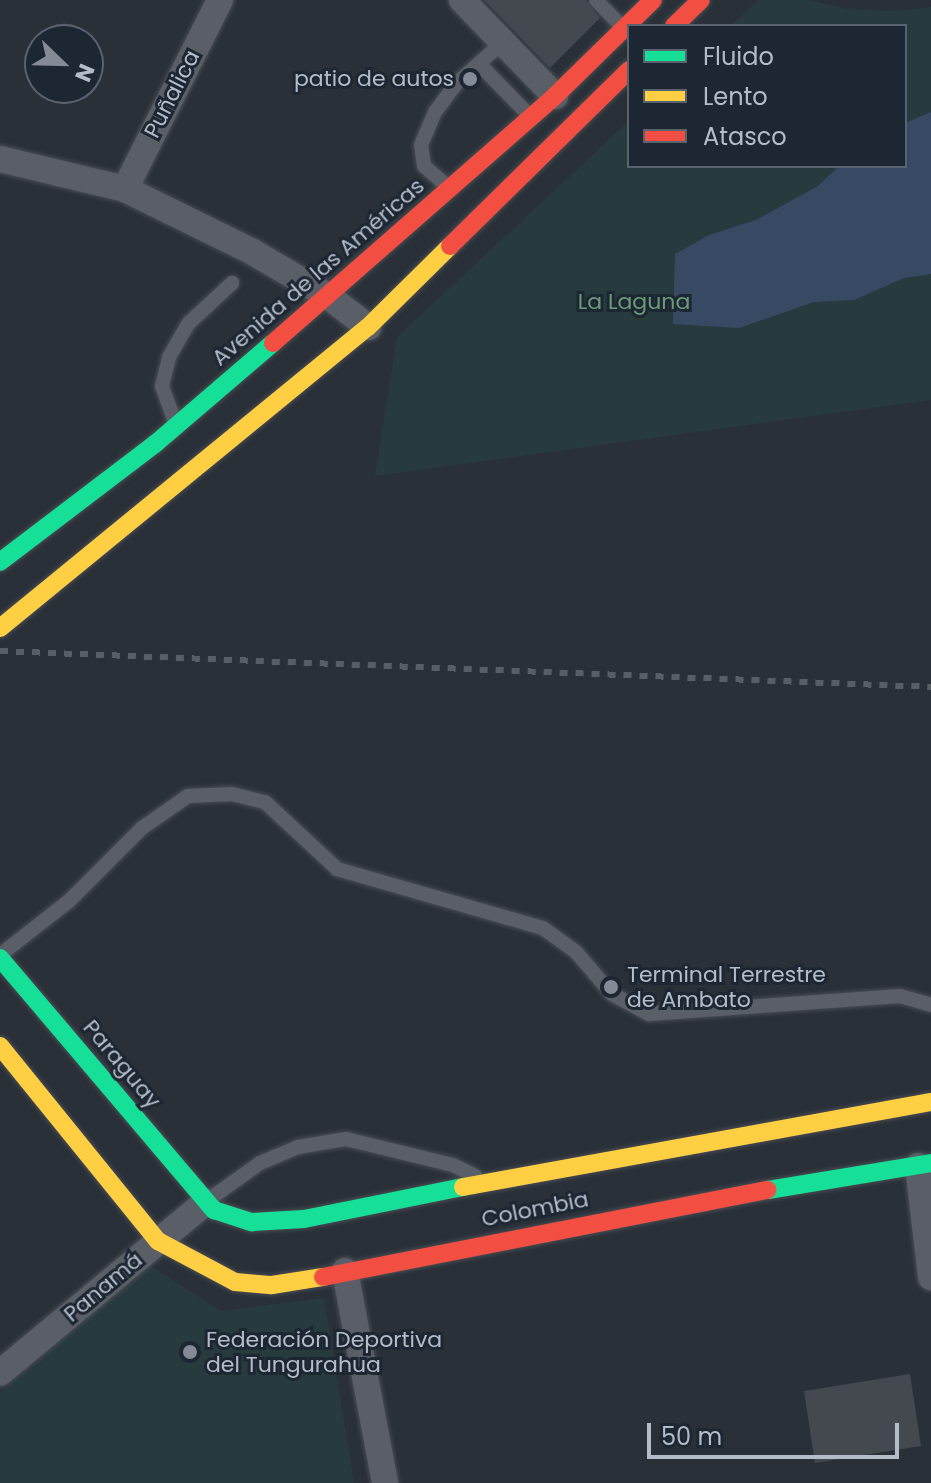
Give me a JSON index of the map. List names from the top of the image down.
{
  "streets": {
    "main road": ["Avenida de las Américas", "Paraguay", "Colombia"],
    "street": ["Puñalica", "Panamá"]
  },
  "crossings": [
    ["Paraguay", "Colombia"],
    ["Paraguay", "Panamá"],
    ["Colombia", "Panamá"]
  ],
  "parks": ["La Laguna"],
  "places": ["patio de autos", "Terminal Terrestre de Ambato", "Federación Deportiva del Tungurahua"],
  "legend": ["Fluido", "Lento", "Atasco"],
  "scale_bar": "50 m",
  "north": "bottom right"
}
